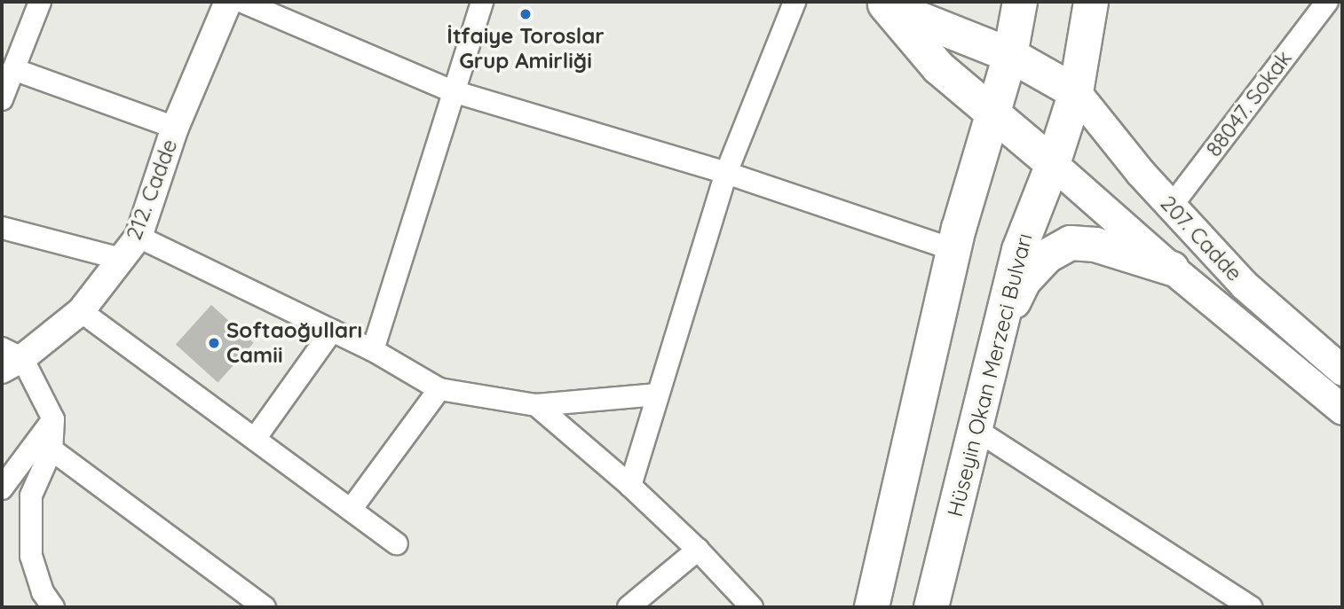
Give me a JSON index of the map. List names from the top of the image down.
{
  "streets": {
    "main road": ["207. Cadde", "Hüseyin Okan Merzeci Bulvarı"],
    "street": ["88047. Sokak", "212. Cadde"]
  },
  "crossings": [
    ["88047. Sokak", "207. Cadde"],
    ["207. Cadde", "Hüseyin Okan Merzeci Bulvarı"]
  ],
  "places": ["İtfaiye Toroslar Grup Amirliği", "Softaoğulları Camii"]
}
